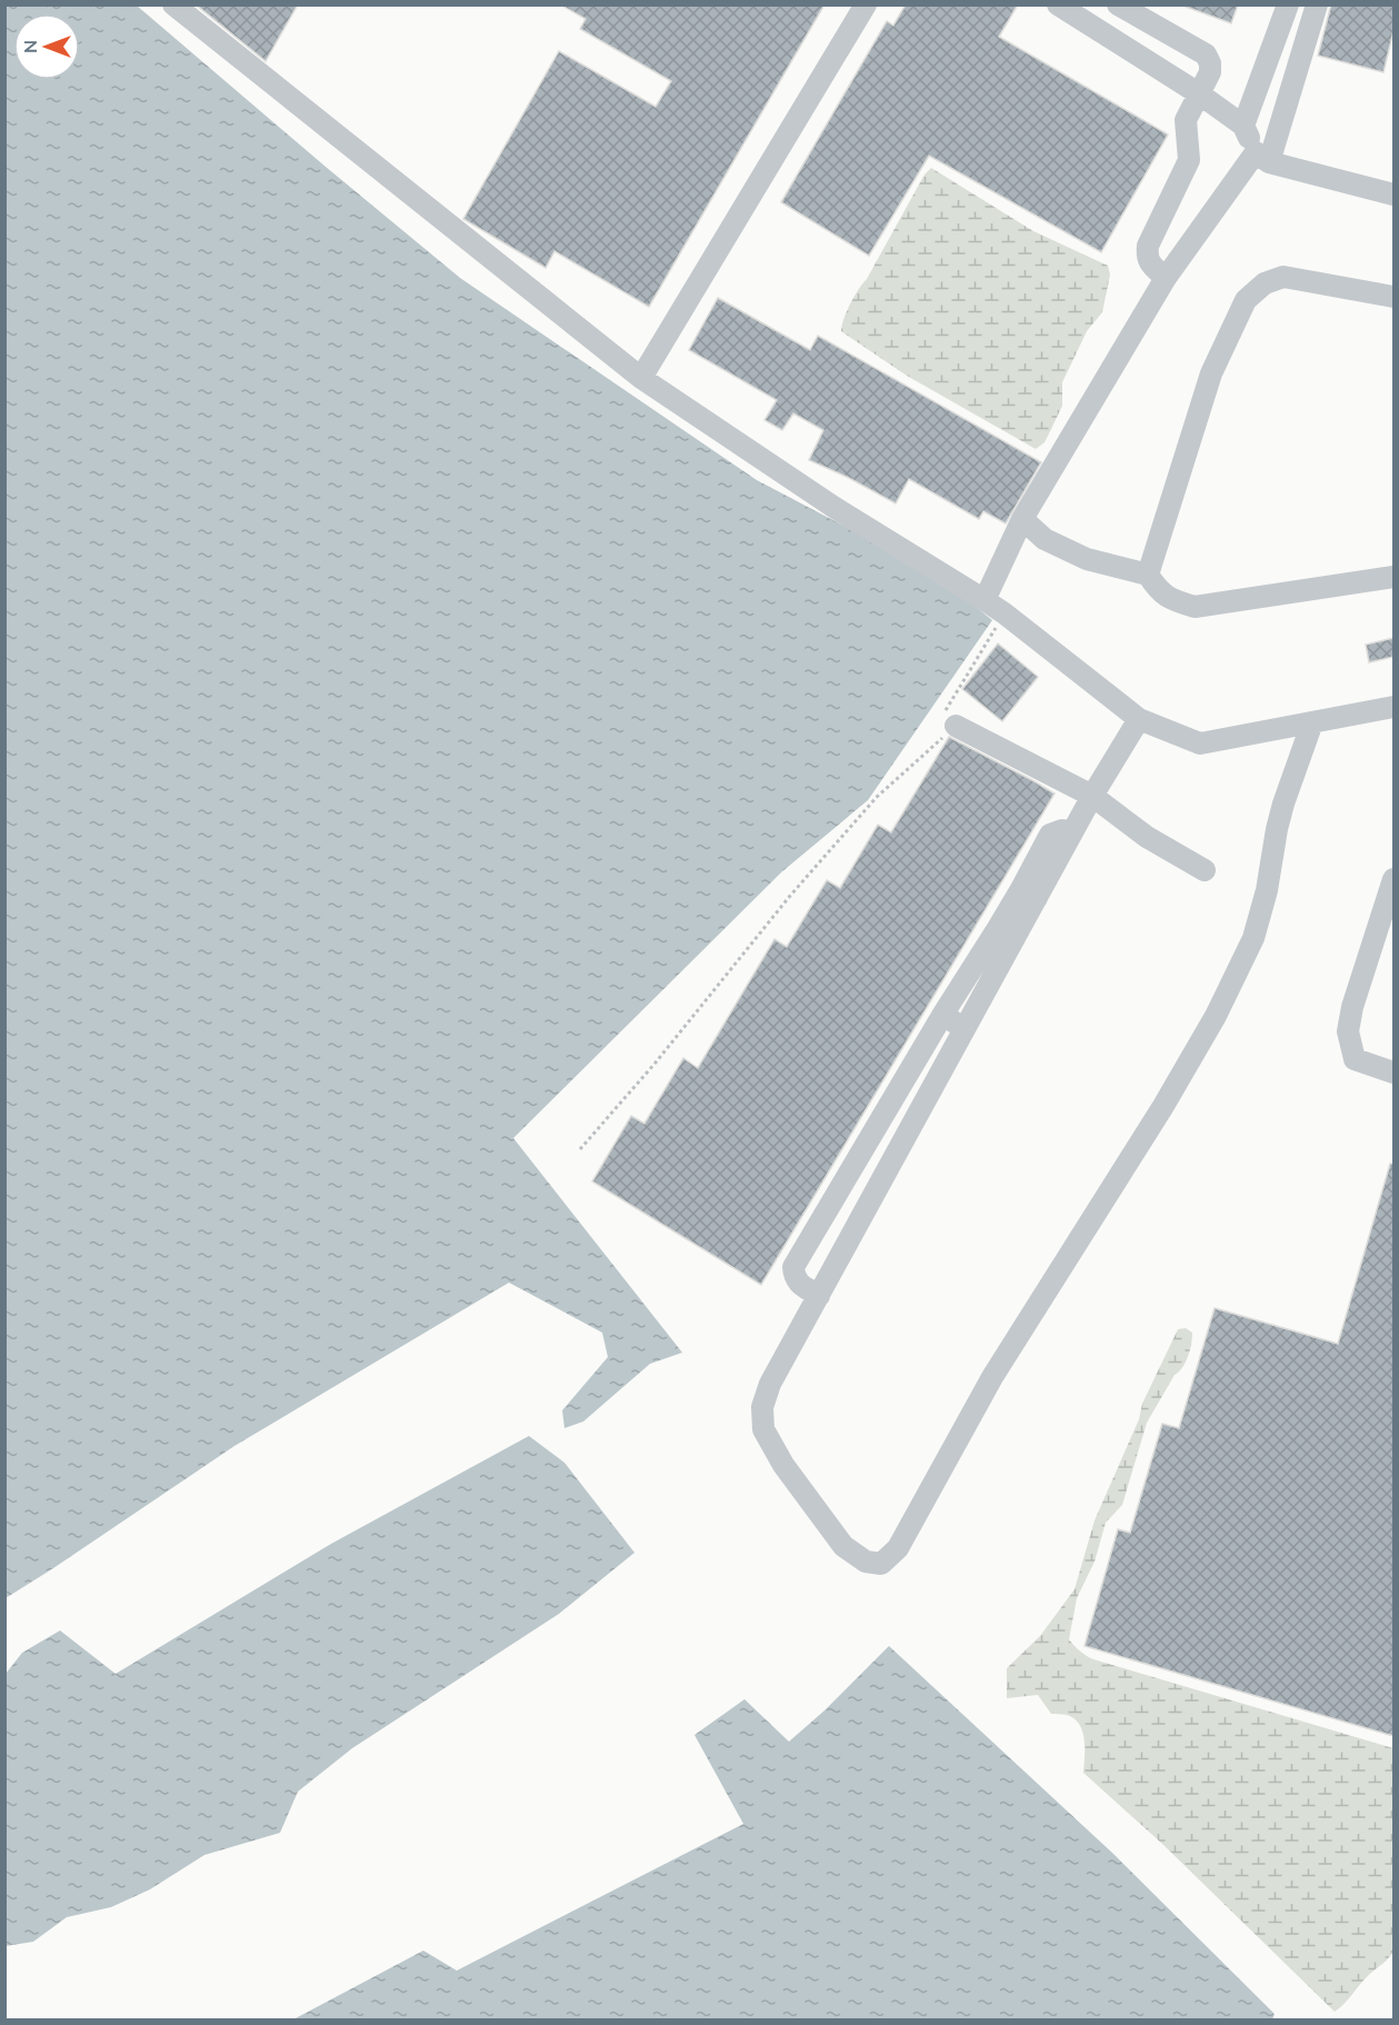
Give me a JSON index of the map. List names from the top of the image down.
{
  "north": "left"
}
